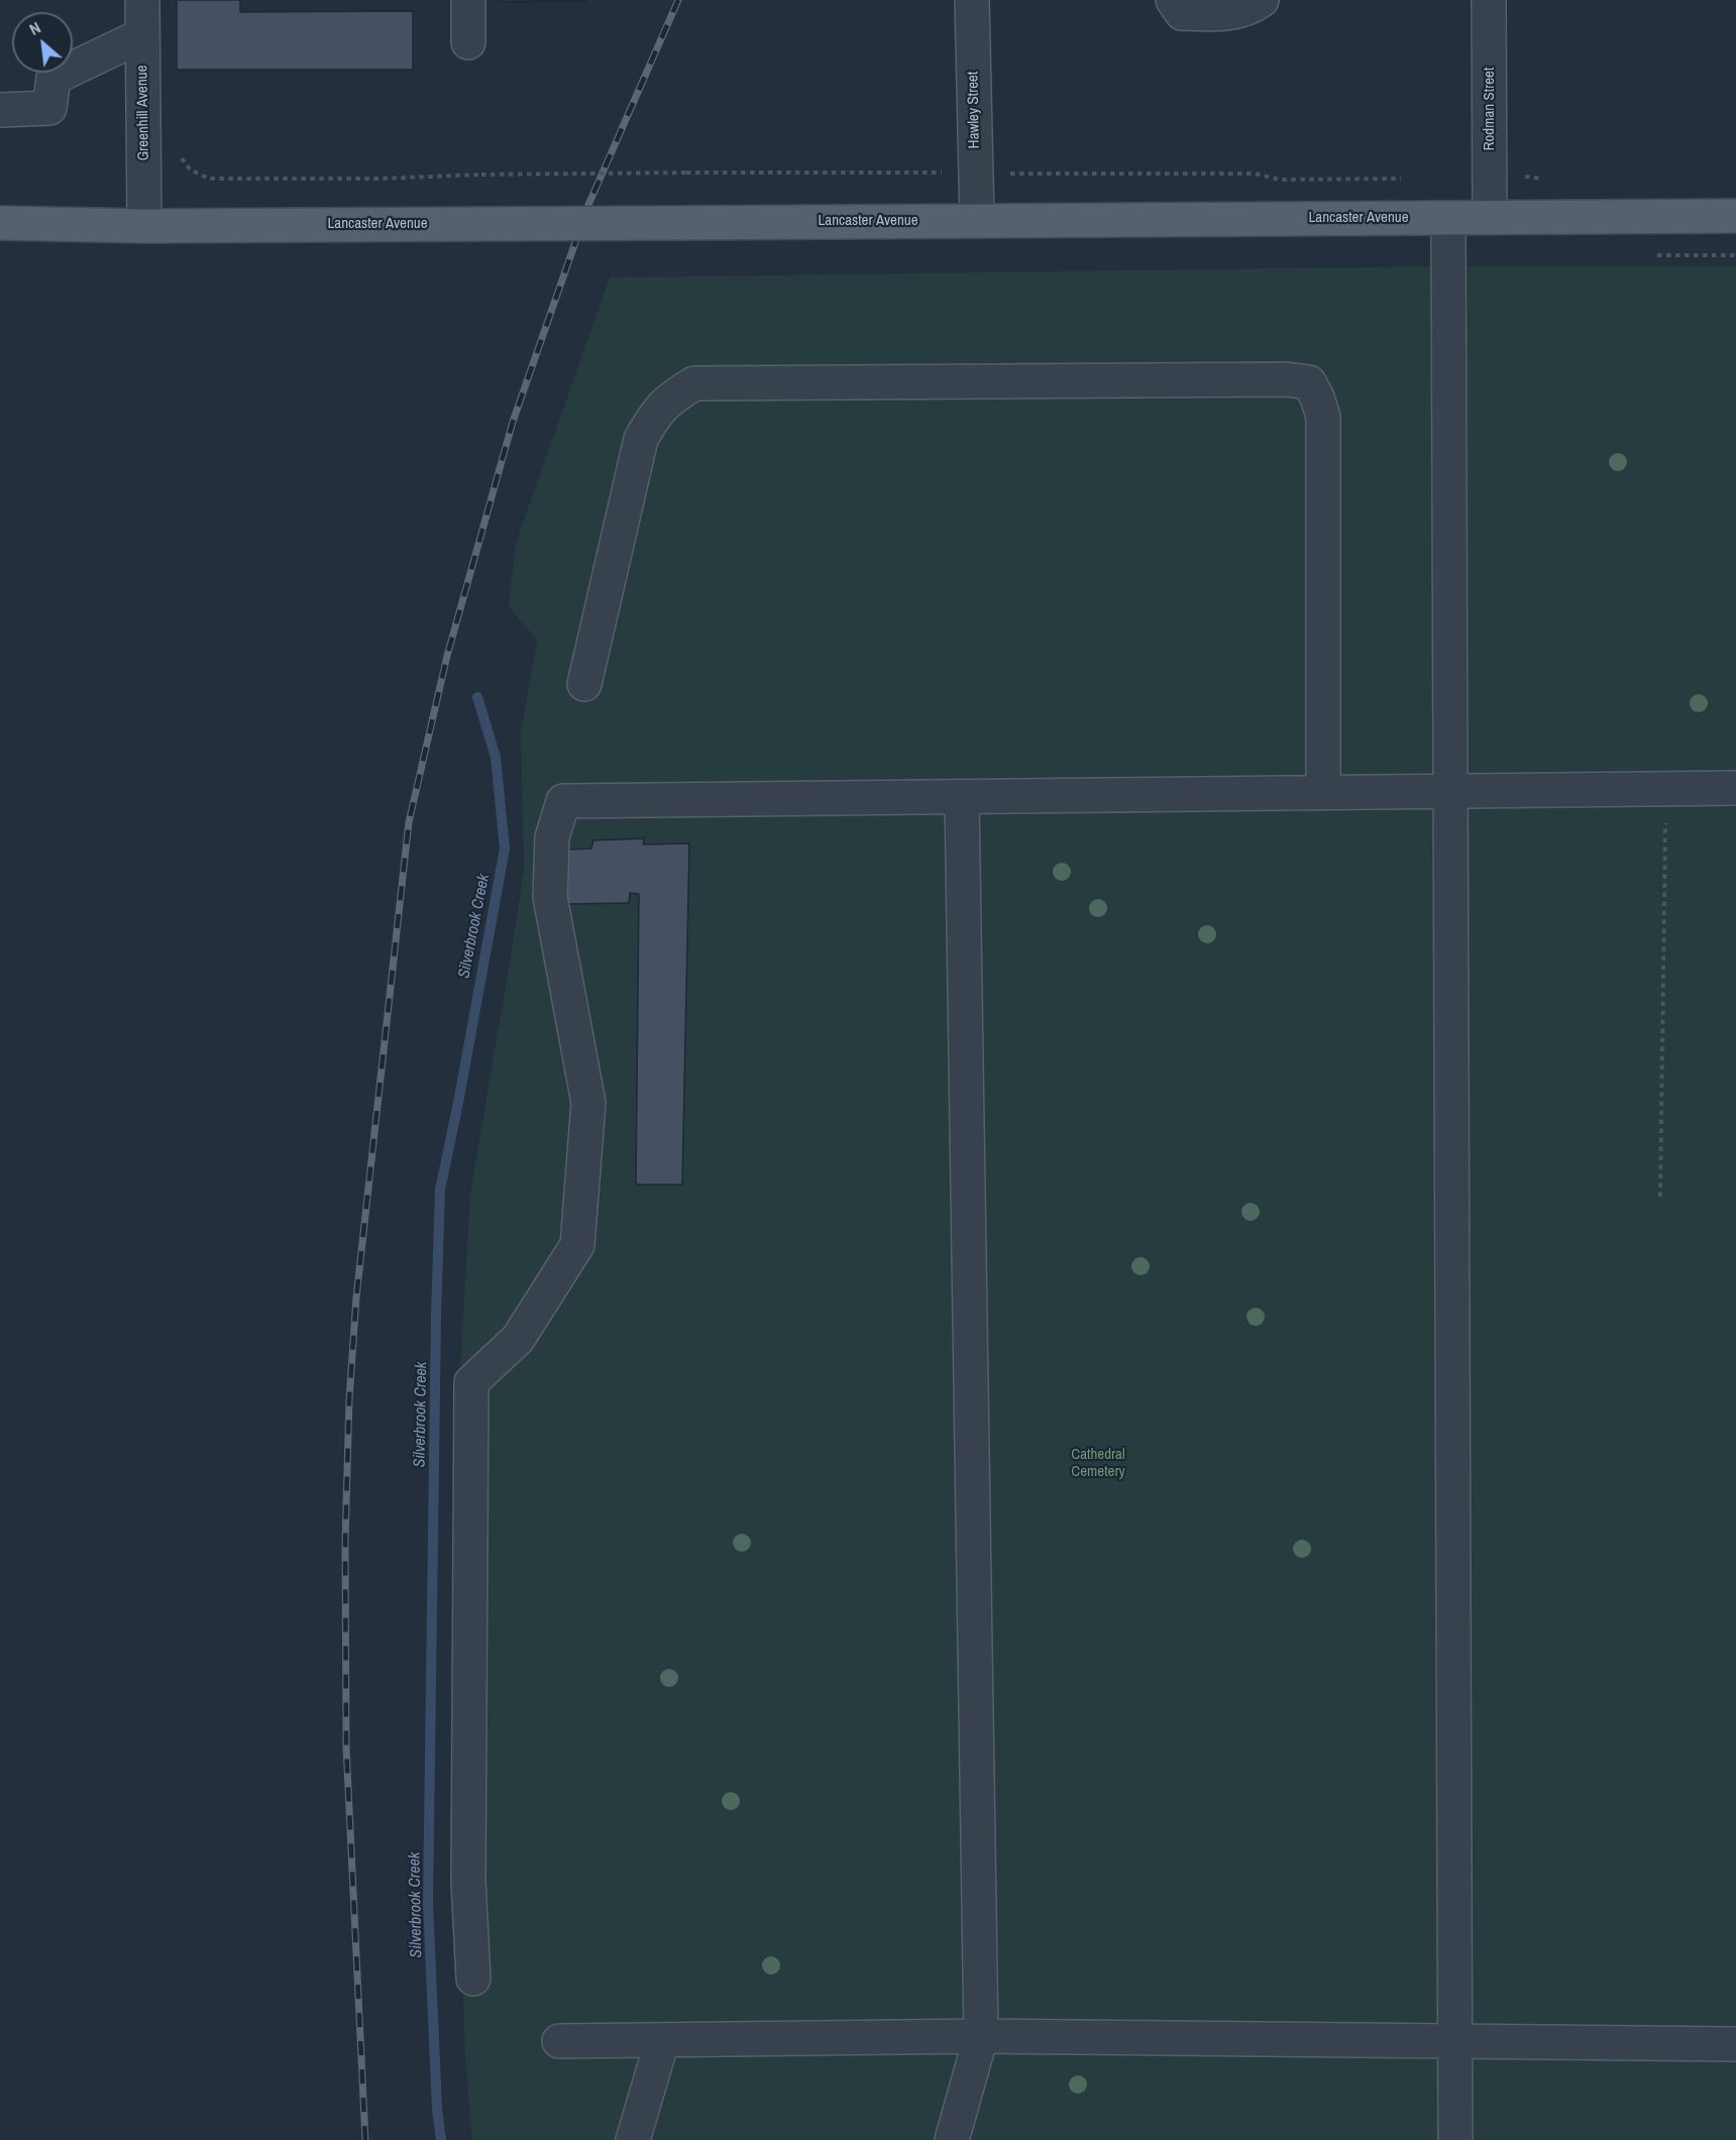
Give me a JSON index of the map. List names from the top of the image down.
{
  "streets": {
    "main road": ["Lancaster Avenue"],
    "street": ["Rodman Street", "Hawley Street", "Greenhill Avenue"]
  },
  "crossings": [
    ["Rodman Street", "Lancaster Avenue"],
    ["Hawley Street", "Lancaster Avenue"],
    ["Greenhill Avenue", "Lancaster Avenue"]
  ],
  "water": ["Silverbrook Creek"],
  "parks": ["Cathedral Cemetery"],
  "north": "top left"
}
